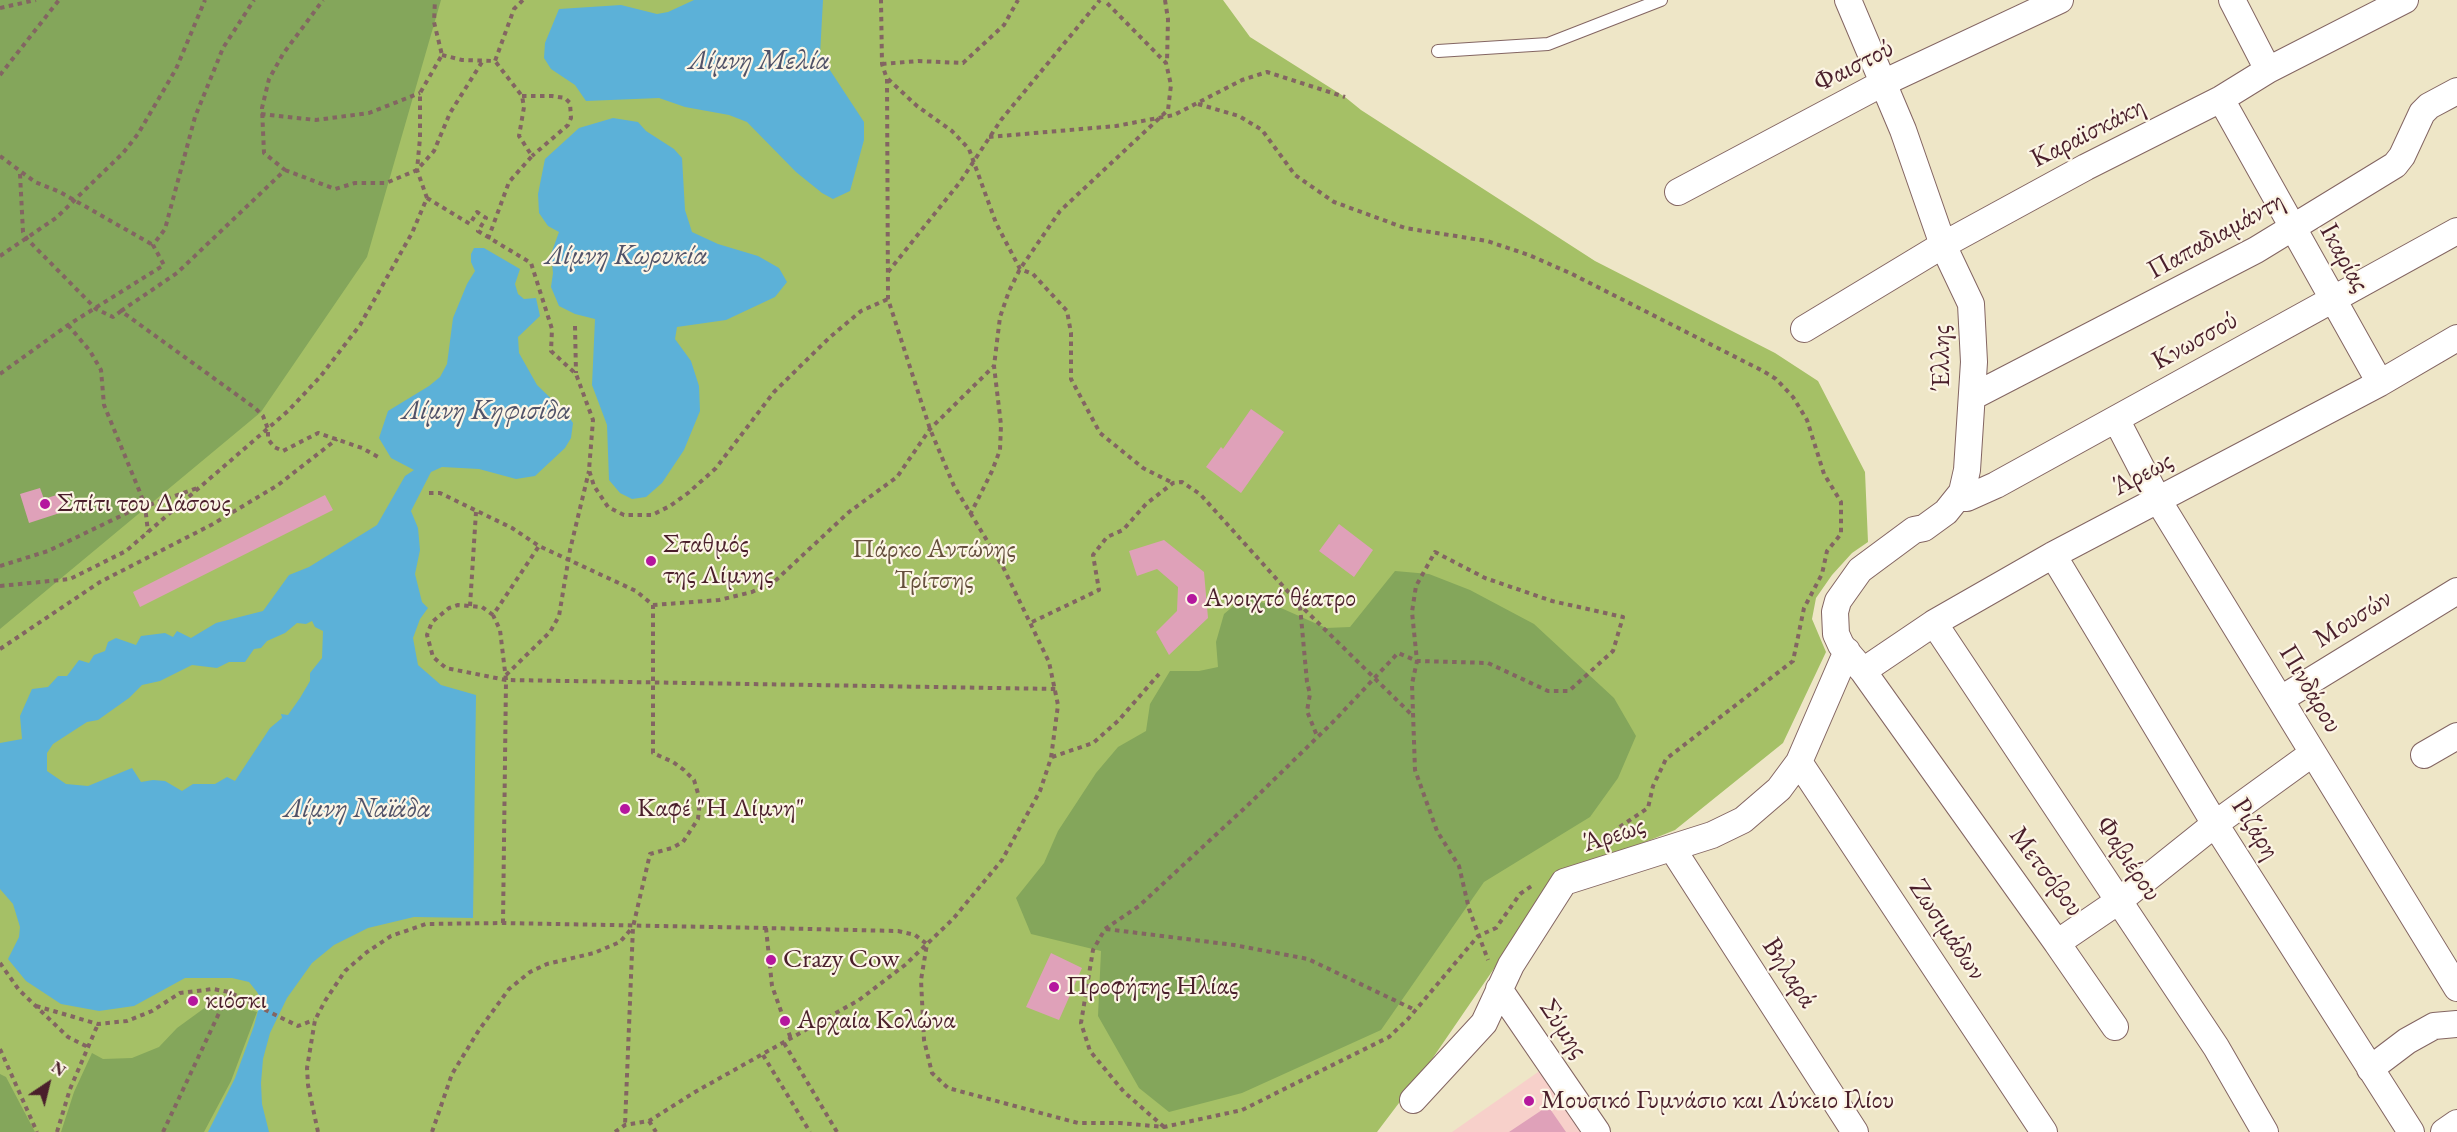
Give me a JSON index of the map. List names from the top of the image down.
{
  "streets": {
    "street": [
      "Φαιστού",
      "Καραϊσκάκη",
      "Παπαδιαμάντη",
      "Ικαρίας",
      "Κνωσσού",
      "Έλλης",
      "Άρεως",
      "Μουσών",
      "Πινδάρου",
      "Ριζάρη",
      "Φαβιέρου",
      "Μετσόβου",
      "Ζωσιμάδων",
      "Βηλαρά",
      "Σύμης"
    ]
  },
  "crossings": [
    ["Φαιστού", "Έλλης"],
    ["Καραϊσκάκη", "Ικαρίας"],
    ["Καραϊσκάκη", "Έλλης"],
    ["Παπαδιαμάντη", "Ικαρίας"],
    ["Παπαδιαμάντη", "Έλλης"],
    ["Ικαρίας", "Κνωσσού"],
    ["Ικαρίας", "Άρεως"],
    ["Κνωσσού", "Έλλης"],
    ["Κνωσσού", "Πινδάρου"],
    ["Άρεως", "Πινδάρου"],
    ["Άρεως", "Ριζάρη"],
    ["Άρεως", "Φαβιέρου"],
    ["Άρεως", "Μετσόβου"],
    ["Άρεως", "Ζωσιμάδων"],
    ["Άρεως", "Βηλαρά"],
    ["Άρεως", "Σύμης"],
    ["Μουσών", "Πινδάρου"],
    ["Πινδάρου", "Μετσόβου"],
    ["Ριζάρη", "Μετσόβου"],
    ["Φαβιέρου", "Μετσόβου"]
  ],
  "water": [
    "Λίμνη Μελία",
    "Λίμνη Κωρυκία",
    "Λίμνη Κηφισίδα",
    "Λίμνη Ναϊάδα"
  ],
  "parks": ["Πάρκο Αντώνης Τρίτσης"],
  "places": [
    "Σπίτι του Δάσους",
    "Σταθμός της Λίμνης",
    "Ανοιχτό θέατρο",
    "Καφέ \"Η Λίμνη\"",
    "Crazy Cow",
    "Προφήτης Ηλίας",
    "κιόσκι",
    "Αρχαία Κολώνα",
    "Μουσικό Γυμνάσιο και Λύκειο Ιλίου"
  ],
  "north": "top right"
}
